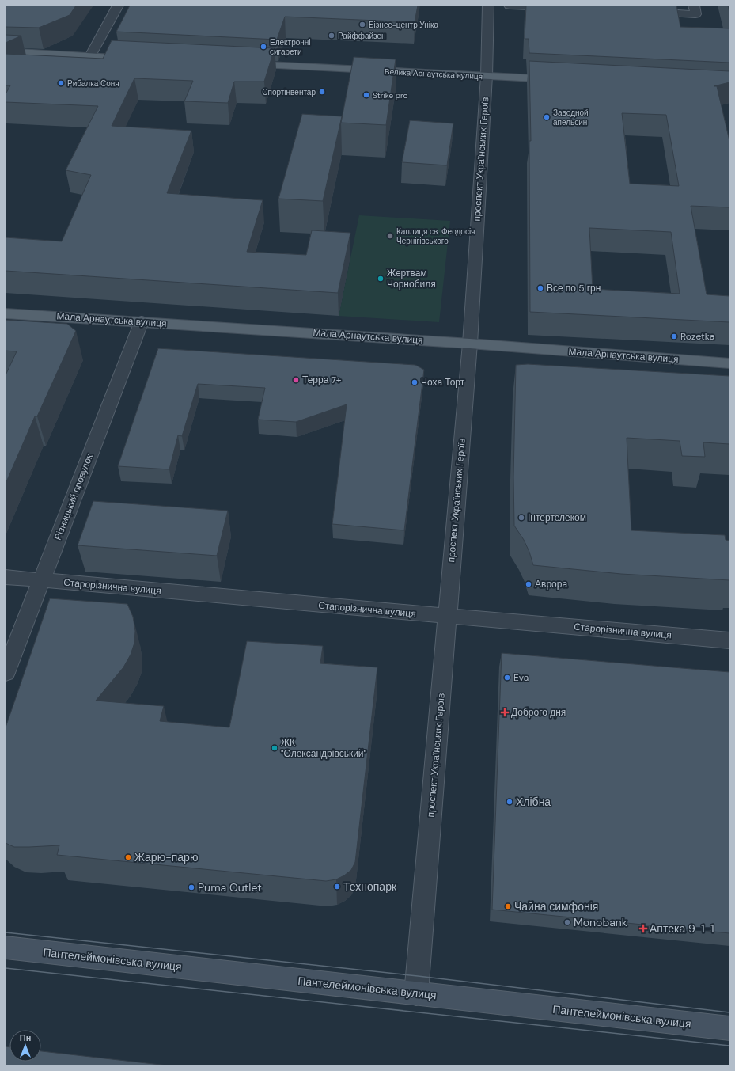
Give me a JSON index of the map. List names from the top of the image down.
{
  "streets": {
    "main road": ["Велика Арнаутська вулиця", "Мала Арнаутська вулиця", "Пантелеймонівська вулиця"],
    "street": ["проспект Українських Героїв", "Різницький провулок", "Старорізнична вулиця"]
  },
  "crossings": [
    ["Велика Арнаутська вулиця", "проспект Українських Героїв"],
    ["проспект Українських Героїв", "Мала Арнаутська вулиця"],
    ["проспект Українських Героїв", "Старорізнична вулиця"],
    ["проспект Українських Героїв", "Пантелеймонівська вулиця"],
    ["Мала Арнаутська вулиця", "Різницький провулок"],
    ["Різницький провулок", "Старорізнична вулиця"]
  ],
  "places": {
    "other": [
      "Бізнес-центр Уніка",
      "Райффайзен",
      "Електронні сигарети",
      "Рибалка Соня",
      "Спортінвентар",
      "Strike pro",
      "Заводной апельсин",
      "Каплиця св. Феодосія Чернігівського",
      "Жертвам Чорнобиля",
      "Все по 5 грн",
      "Rozetka",
      "Терра 7+",
      "Чоха Торт",
      "Інтертелеком",
      "Аврора",
      "Eva",
      "ЖК \"Олександрівський\"",
      "Хлібна",
      "Жарю-парю",
      "Технопарк",
      "Puma Outlet",
      "Чайна симфонія",
      "Monobank"
    ],
    "health": ["Доброго дня", "Аптека 9-1-1"]
  },
  "north": "top"
}
